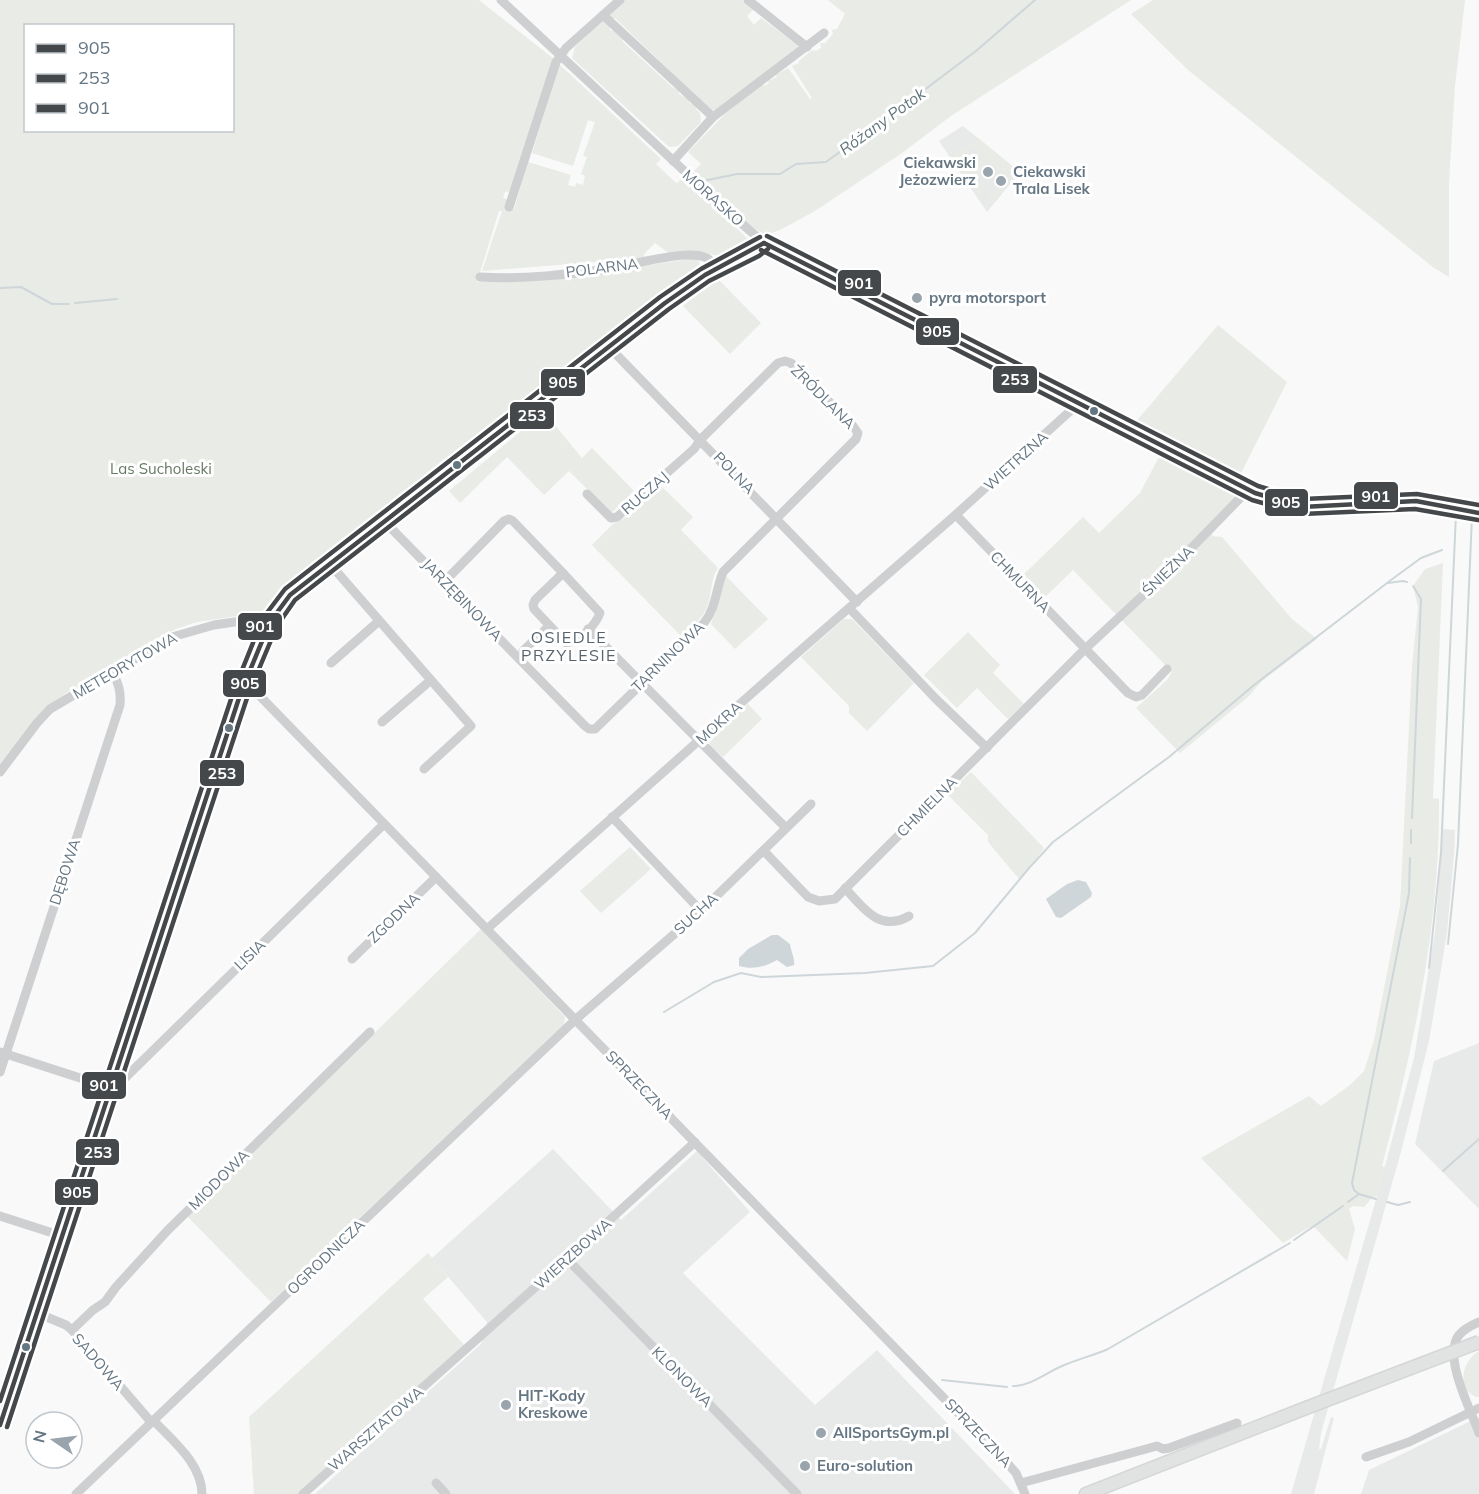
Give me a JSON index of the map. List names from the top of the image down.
{
  "streets": {
    "street": [
      "MORASKO",
      "POLARNA",
      "ŹRÓDLANA",
      "WIETRZNA",
      "POLNA",
      "RUCZAJ",
      "ŚNIEŻNA",
      "CHMURNA",
      "JARZĘBINOWA",
      "TARNINOWA",
      "METEORYTOWA",
      "MOKRA",
      "CHMIELNA",
      "DĘBOWA",
      "SUCHA",
      "ZGODNA",
      "LISIA",
      "SPRZECZNA",
      "MIODOWA",
      "WIERZBOWA",
      "OGRODNICZA",
      "SADOWA",
      "KLONOWA",
      "WARSZTATOWA"
    ]
  },
  "crossings": [
    ["MORASKO", "WIETRZNA"],
    ["MORASKO", "ŚNIEŻNA"],
    ["ŹRÓDLANA", "POLNA"],
    ["ŹRÓDLANA", "RUCZAJ"],
    ["ŹRÓDLANA", "TARNINOWA"],
    ["WIETRZNA", "CHMURNA"],
    ["WIETRZNA", "MOKRA"],
    ["POLNA", "RUCZAJ"],
    ["POLNA", "TARNINOWA"],
    ["POLNA", "MOKRA"],
    ["POLNA", "CHMIELNA"],
    ["ŚNIEŻNA", "CHMURNA"],
    ["ŚNIEŻNA", "CHMIELNA"],
    ["CHMURNA", "MOKRA"],
    ["CHMURNA", "CHMIELNA"],
    ["JARZĘBINOWA", "TARNINOWA"],
    ["METEORYTOWA", "DĘBOWA"],
    ["MOKRA", "SPRZECZNA"],
    ["CHMIELNA", "SUCHA"],
    ["SUCHA", "SPRZECZNA"],
    ["SUCHA", "OGRODNICZA"],
    ["ZGODNA", "SPRZECZNA"],
    ["LISIA", "SPRZECZNA"],
    ["SPRZECZNA", "WIERZBOWA"],
    ["SPRZECZNA", "OGRODNICZA"],
    ["MIODOWA", "SADOWA"],
    ["WIERZBOWA", "KLONOWA"],
    ["WIERZBOWA", "WARSZTATOWA"],
    ["OGRODNICZA", "SADOWA"]
  ],
  "districts": ["OSIEDLE PRZYLESIE"],
  "water": ["Różany Potok"],
  "parks": ["Las Sucholeski"],
  "places": [
    "Ciekawski Jeżozwierz",
    "Ciekawski Trala Lisek",
    "pyra motorsport",
    "HIT-Kody Kreskowe",
    "AllSportsGym.pl",
    "Euro-solution"
  ],
  "lines": ["transit line 901", "transit line 905", "transit line 253"],
  "legend": ["905", "253", "901"],
  "north": "left"
}
